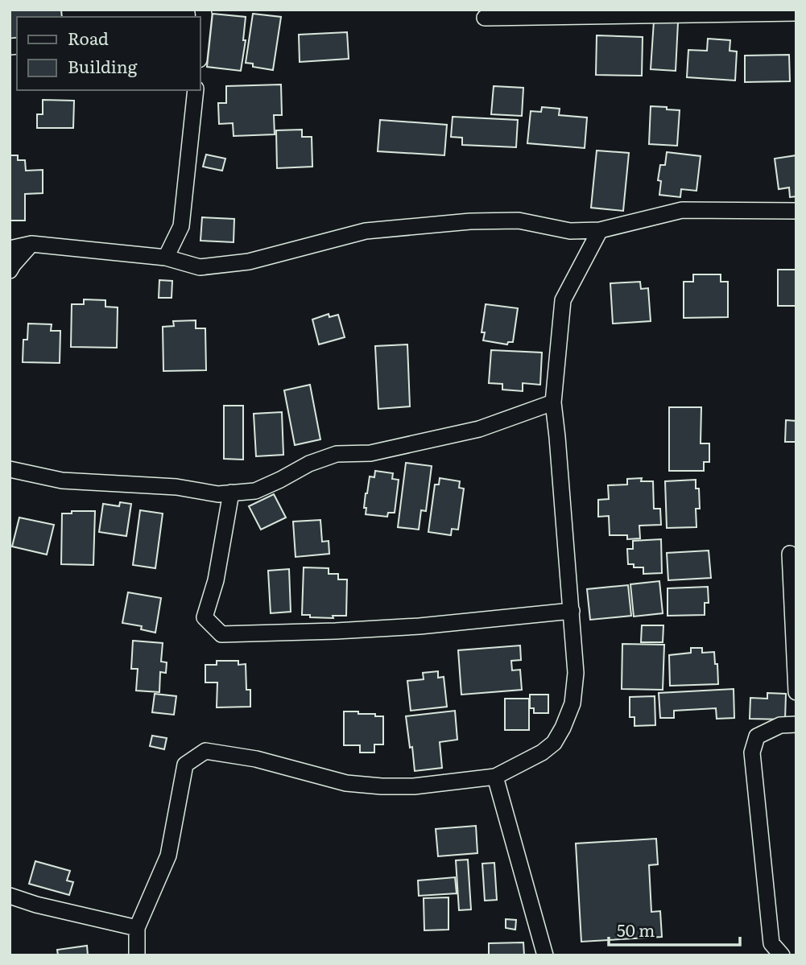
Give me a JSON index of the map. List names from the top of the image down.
{
  "legend": ["Road", "Building"],
  "scale_bar": "50 m"
}
